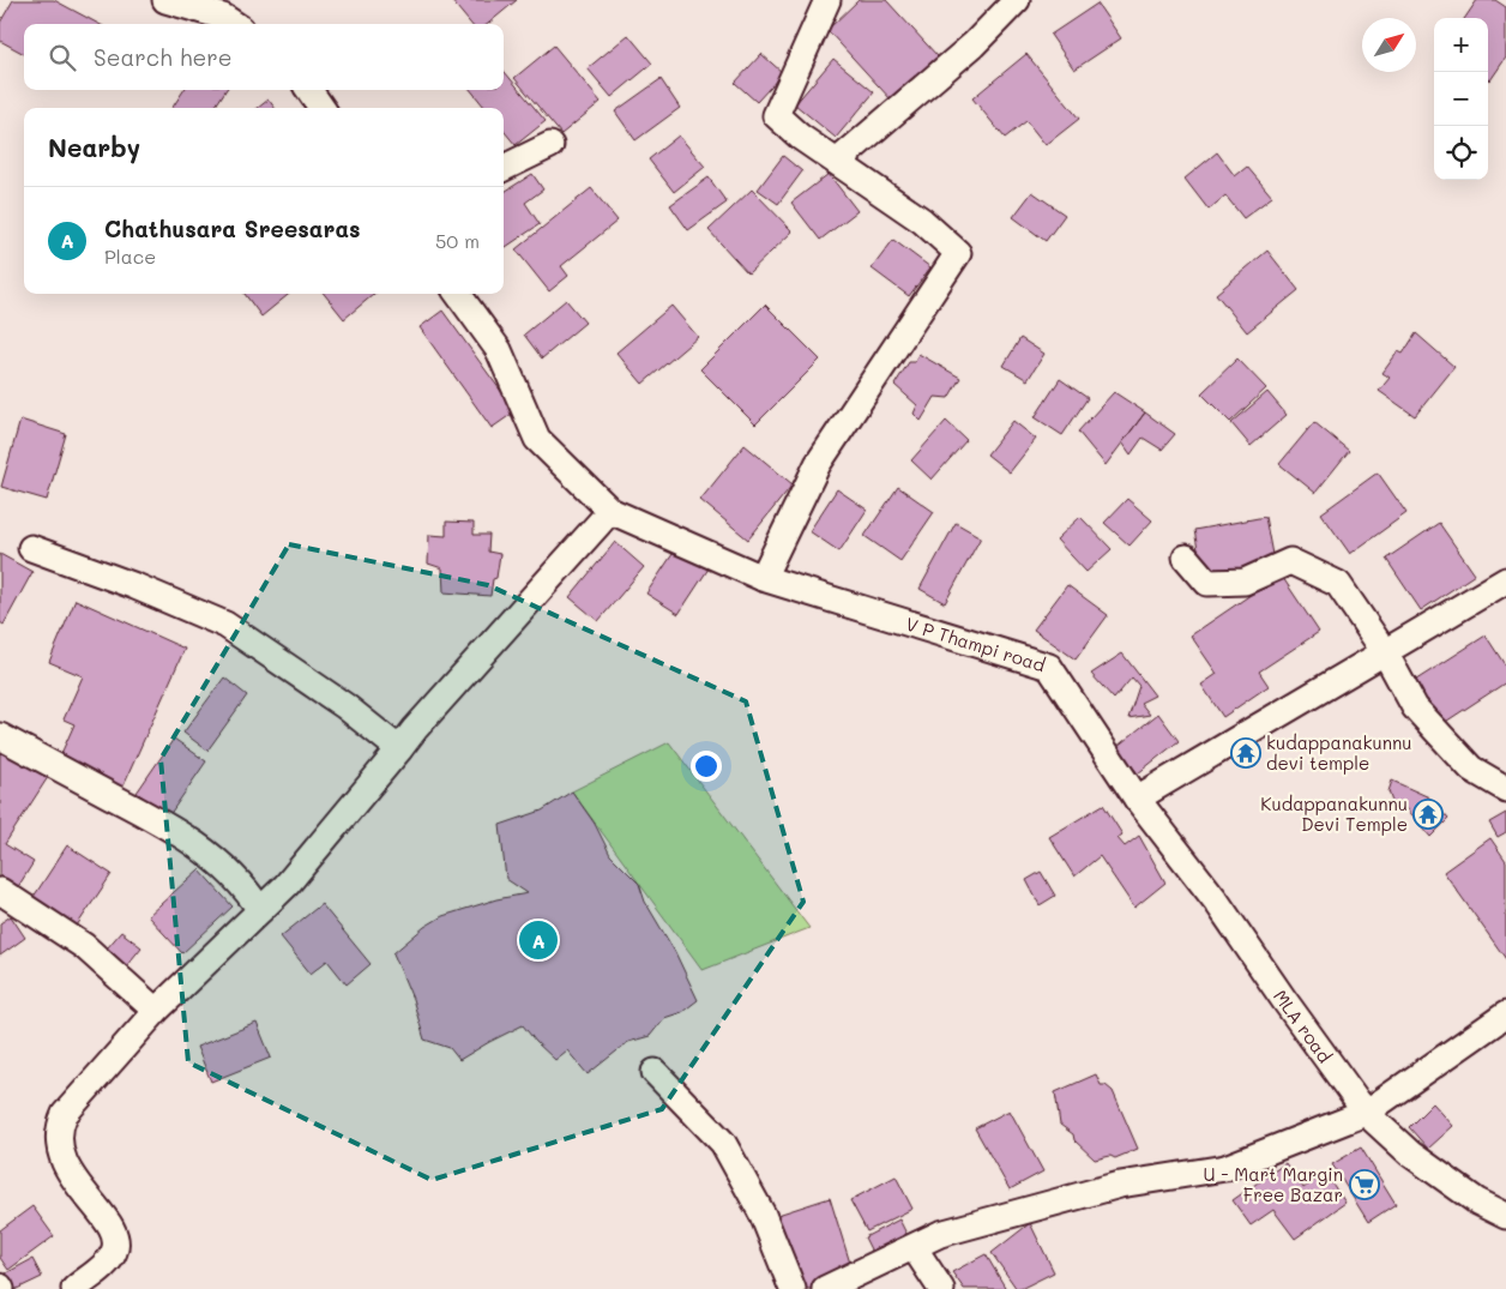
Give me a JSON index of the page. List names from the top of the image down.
{
  "streets": {
    "street": ["V P Thampi road", "MLA road"]
  },
  "crossings": [
    ["V P Thampi road", "MLA road"]
  ],
  "places": {
    "temple": ["kudappanakunnu devi temple", "Kudappanakunnu Devi Temple"],
    "supermarket": ["U - Mart Margin Free Bazar"]
  },
  "north": "top right",
  "page": {
    "map_buttons": ["+", "−"],
    "search": "Search here",
    "heading": "Nearby",
    "list": [
      {
        "mark": "A",
        "name": "Chathusara Sreesaras",
        "note": "Place",
        "value": "50 m"
      }
    ],
    "pins": "A"
  }
}
